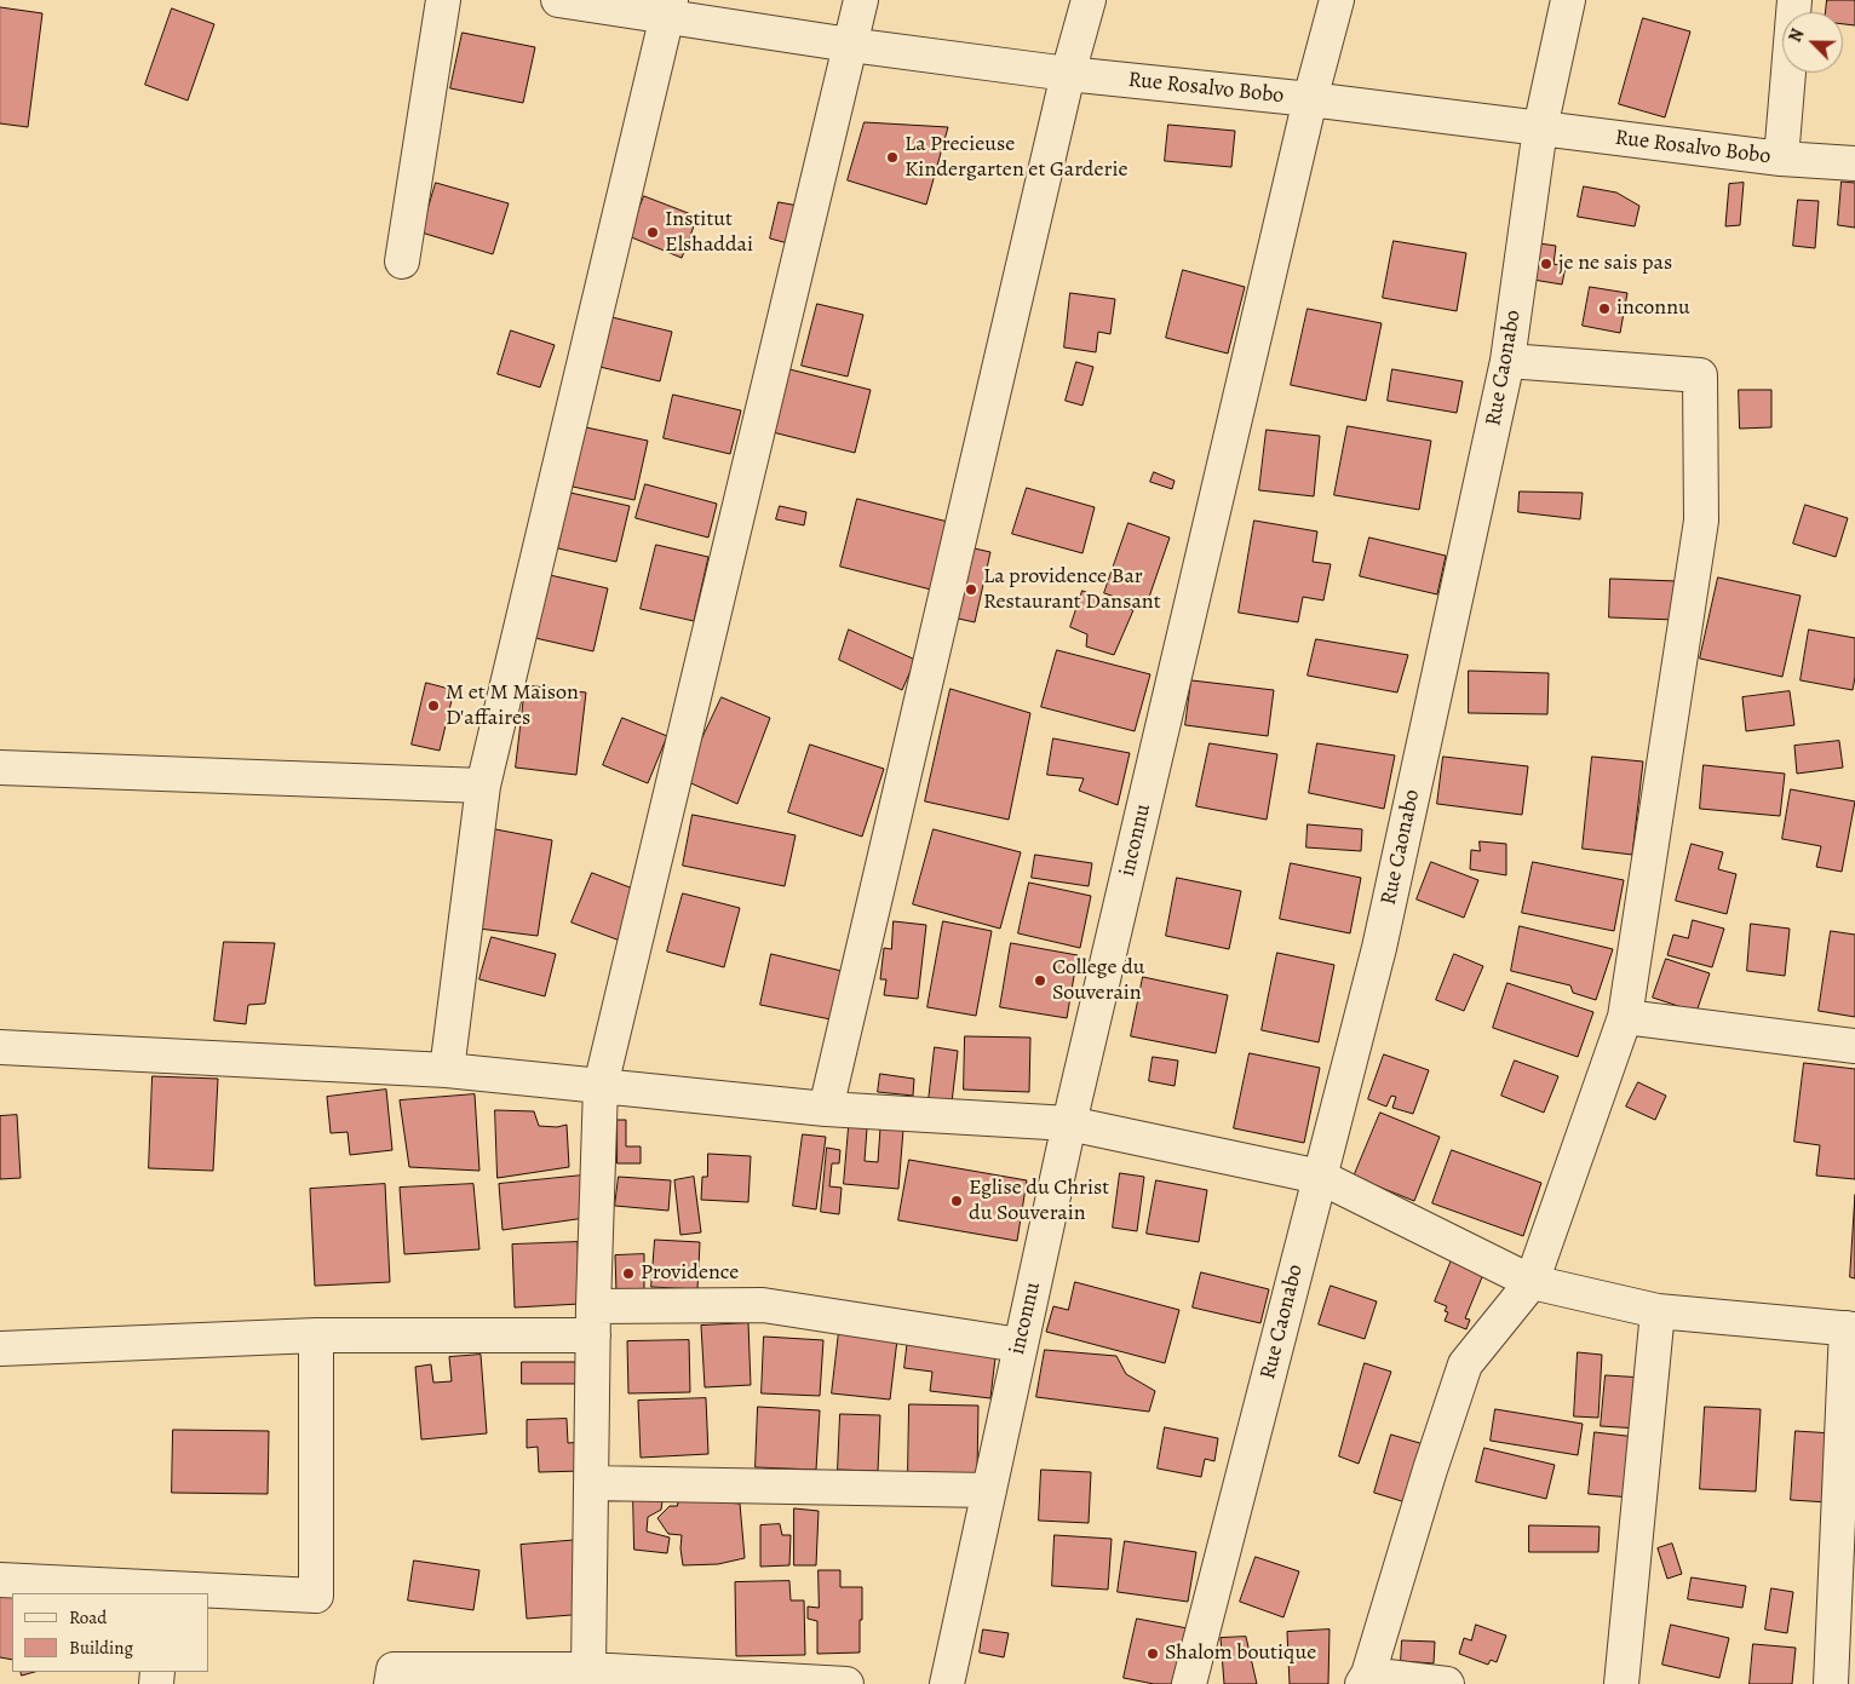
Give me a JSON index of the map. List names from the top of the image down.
{
  "streets": {
    "street": ["Rue Rosalvo Bobo", "Rue Caonabo", "inconnu"]
  },
  "crossings": [
    ["Rue Rosalvo Bobo", "Rue Caonabo"],
    ["Rue Rosalvo Bobo", "inconnu"]
  ],
  "places": [
    "La Precieuse Kindergarten et Garderie",
    "Institut Elshaddai",
    "je ne sais pas",
    "inconnu",
    "La providence Bar Restaurant Dansant",
    "M et M Maison D'affaires",
    "College du Souverain",
    "Eglise du Christ du Souverain",
    "Providence",
    "Shalom boutique"
  ],
  "legend": ["Road", "Building"],
  "north": "top left"
}
